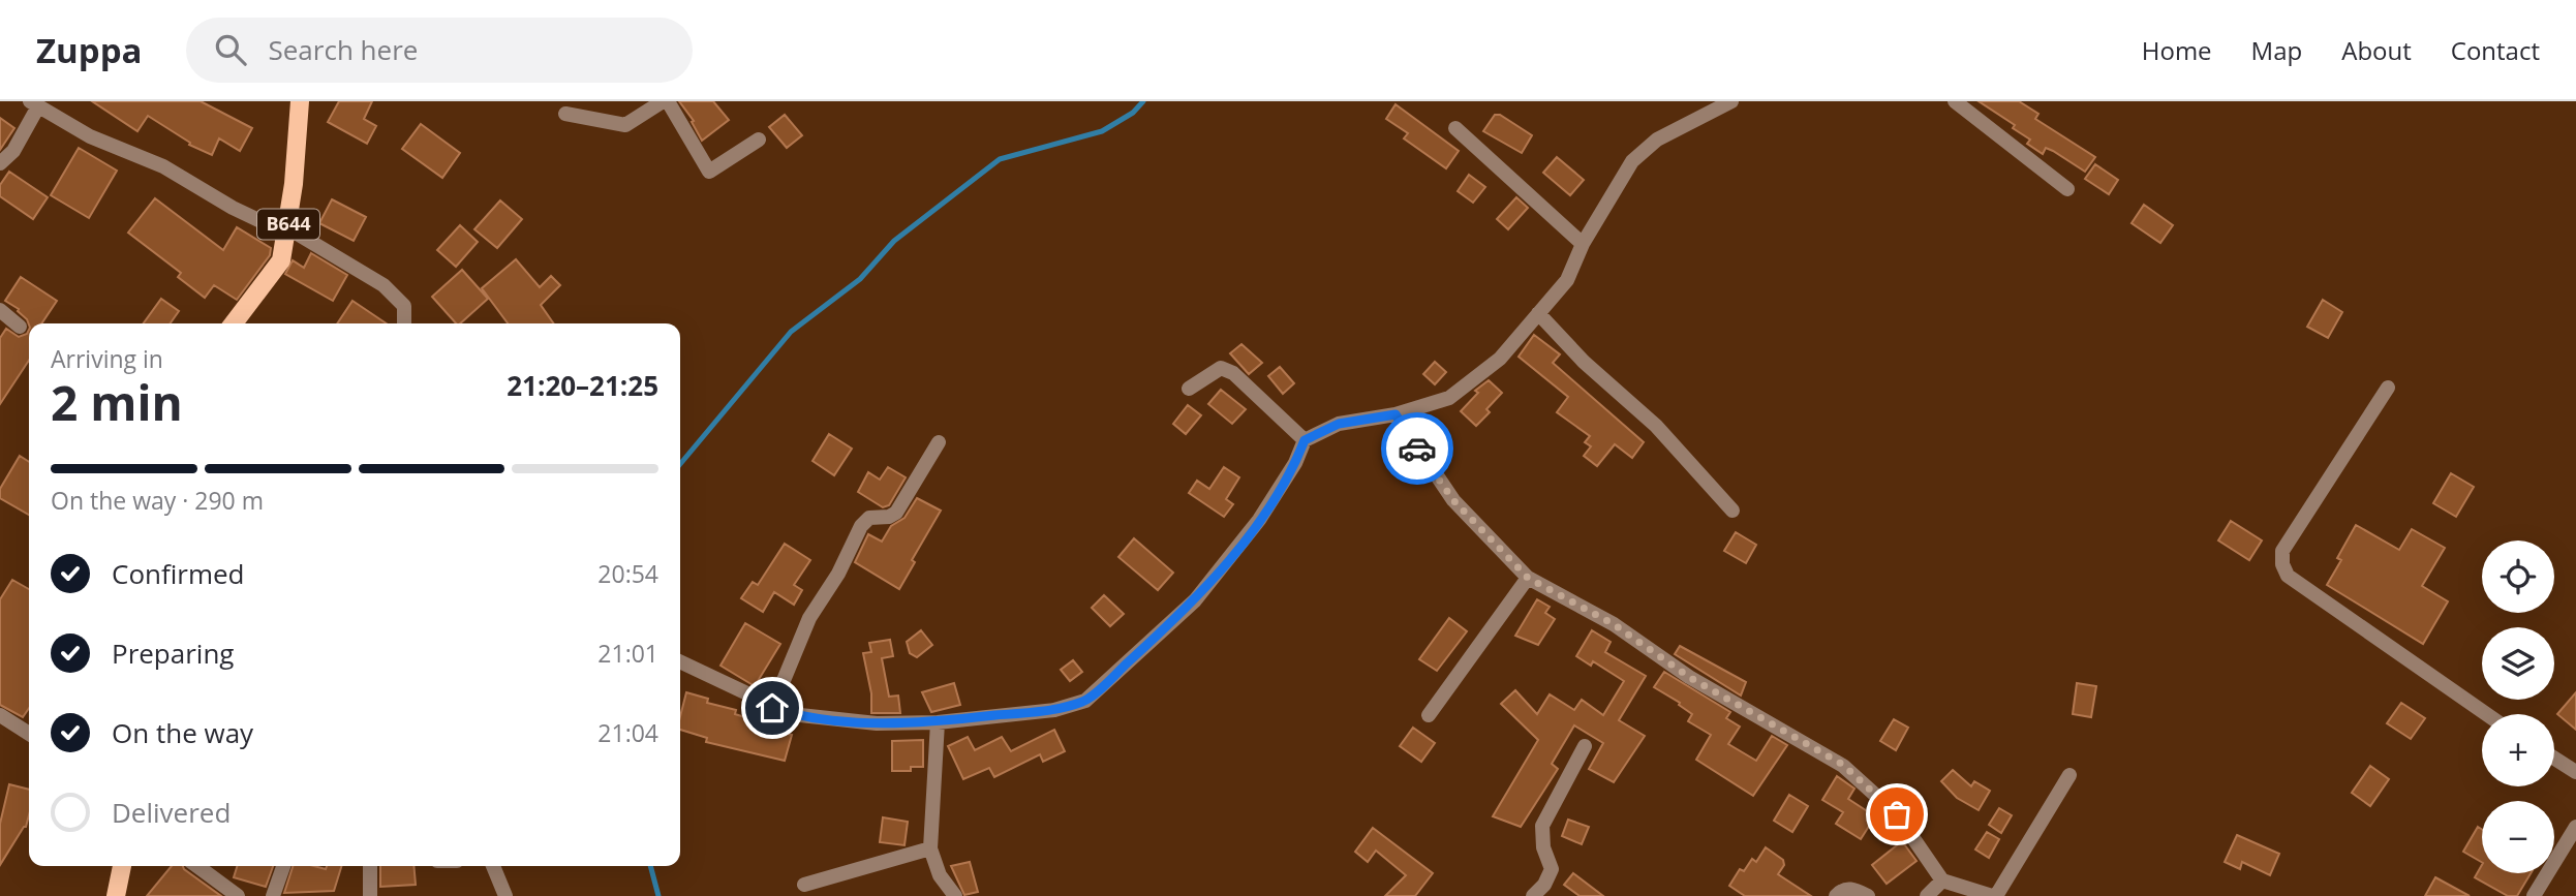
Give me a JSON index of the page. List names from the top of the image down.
{
  "streets": {
    "main road": ["B644"]
  },
  "page": {
    "header": "Zuppa",
    "search": "Search here",
    "nav": [
      "Home",
      "Map",
      "About",
      "Contact"
    ],
    "heading": ["2 min", "Arriving in", "21:20–21:25"],
    "bar": "On the way · 290 m",
    "list": [
      ["Confirmed", "20:54"],
      ["Preparing", "21:01"],
      ["On the way", "21:04"],
      "Delivered"
    ],
    "map_buttons": ["+", "−"]
  }
}
